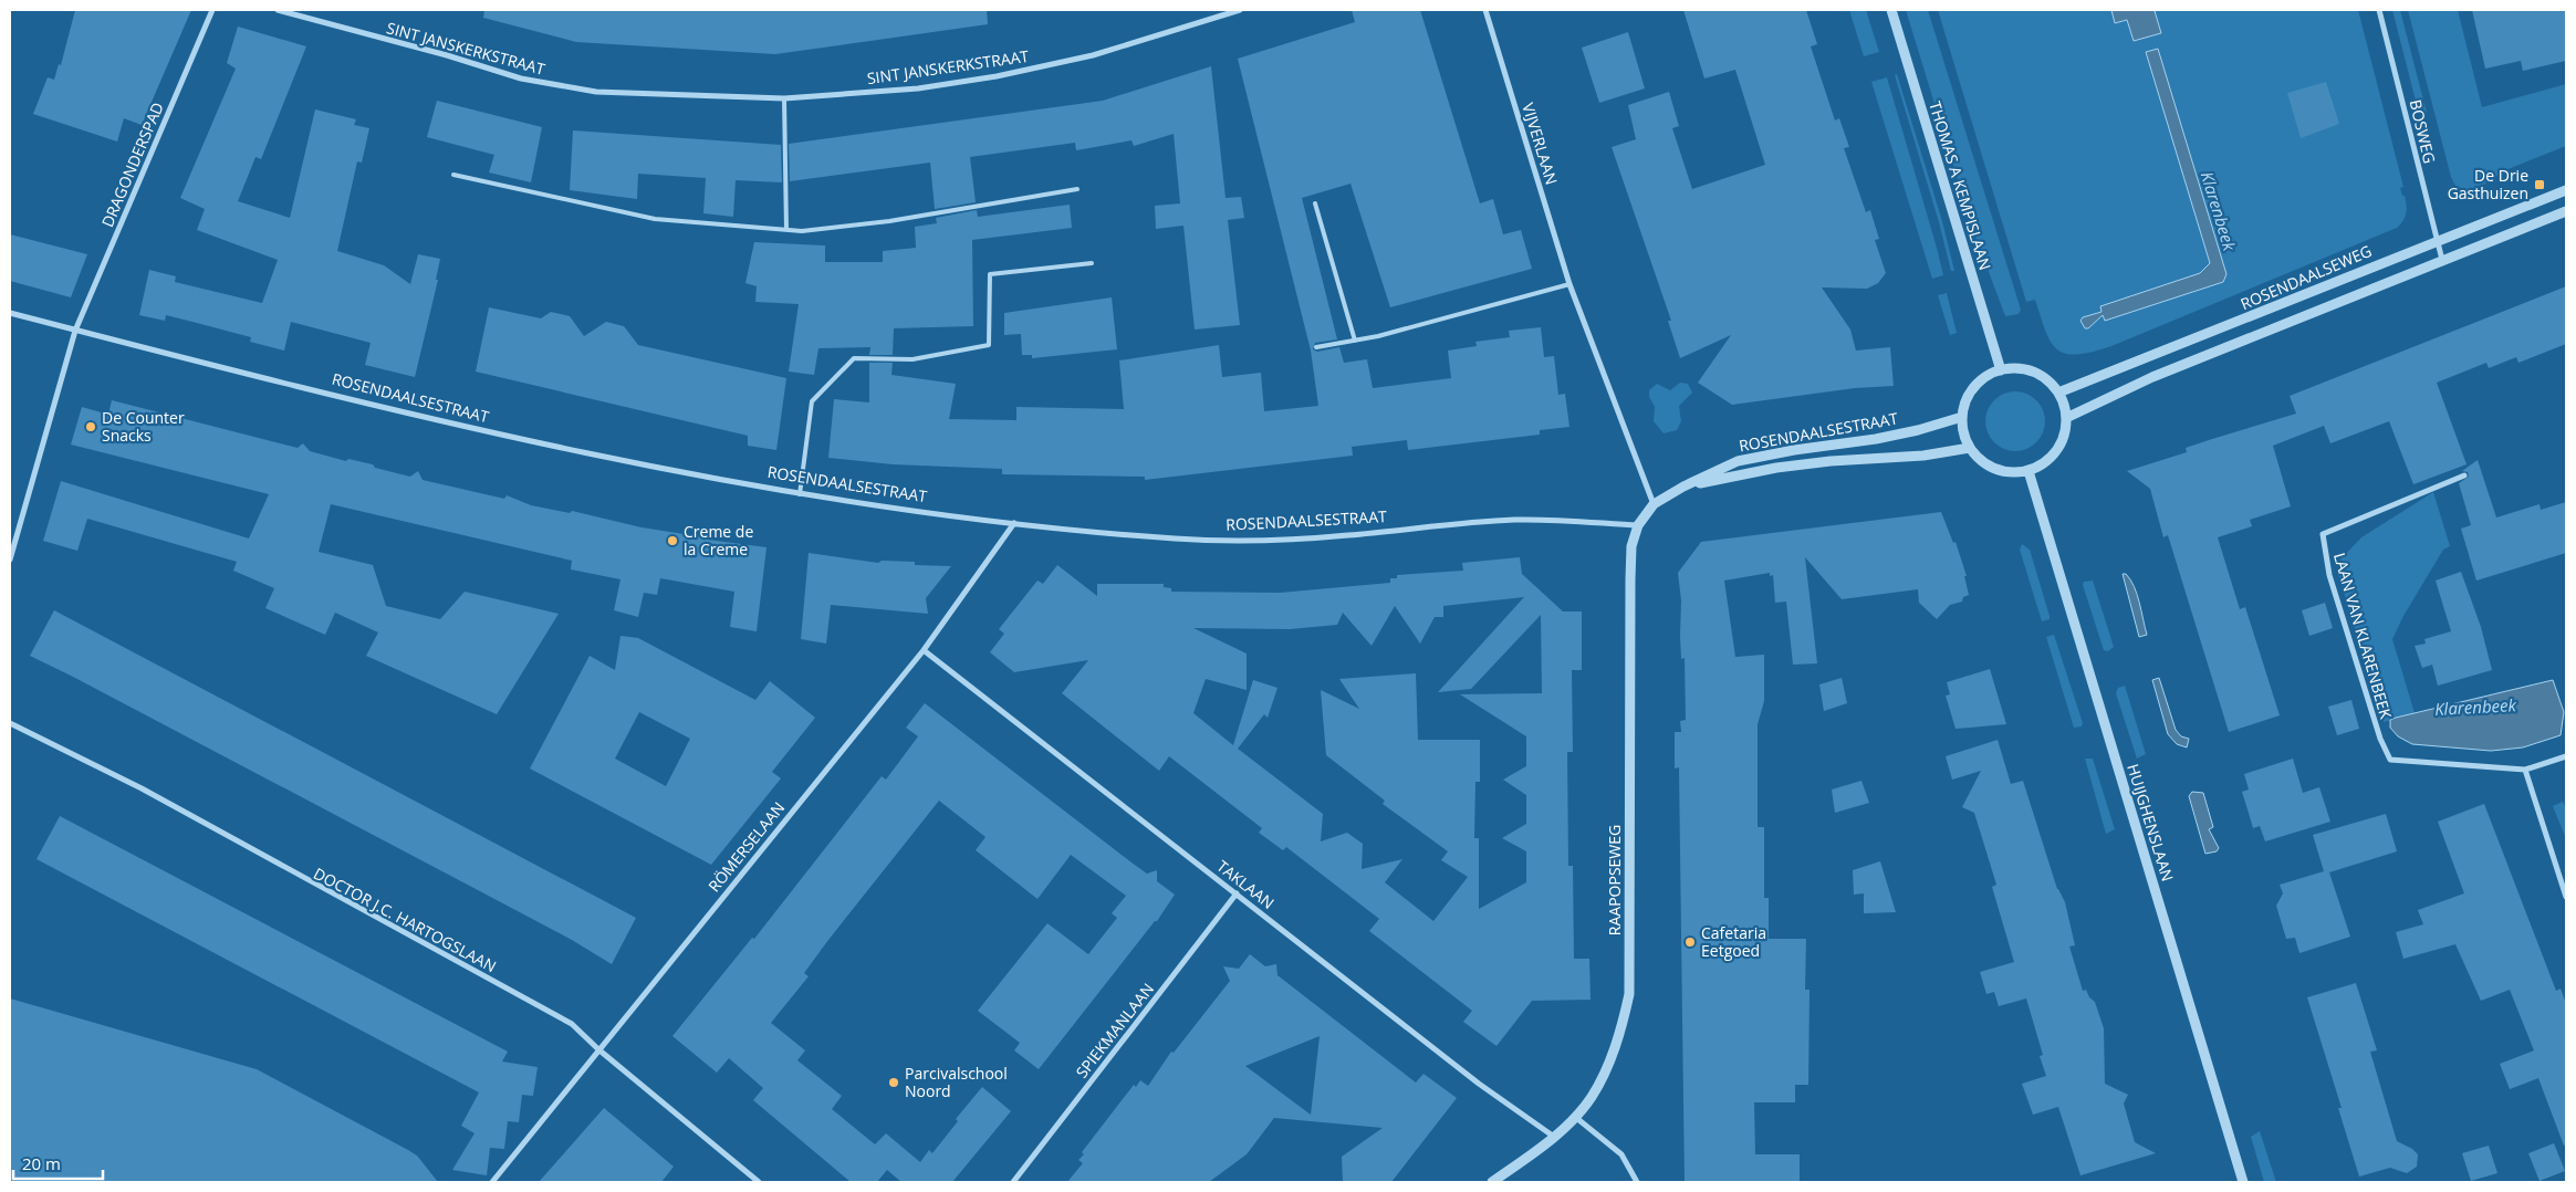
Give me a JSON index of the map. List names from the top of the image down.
{
  "streets": {
    "street": [
      "SINT JANSKERKSTRAAT",
      "BOSWEG",
      "VIJVERLAAN",
      "DRAGONDERSPAD",
      "THOMAS A KEMPISLAAN",
      "ROSENDAALSEWEG",
      "ROSENDAALSESTRAAT",
      "LAAN VAN KLARENBEEK",
      "HUIJGHENSLAAN",
      "RÖMERSELAAN",
      "RAAPOPSEWEG",
      "TAKLAAN",
      "DOCTOR J.C. HARTOGSLAAN",
      "SPIEKMANLAAN"
    ]
  },
  "crossings": [
    ["BOSWEG", "ROSENDAALSEWEG"],
    ["VIJVERLAAN", "ROSENDAALSESTRAAT"],
    ["DRAGONDERSPAD", "ROSENDAALSESTRAAT"],
    ["THOMAS A KEMPISLAAN", "ROSENDAALSEWEG"],
    ["THOMAS A KEMPISLAAN", "ROSENDAALSESTRAAT"],
    ["THOMAS A KEMPISLAAN", "HUIJGHENSLAAN"],
    ["ROSENDAALSEWEG", "ROSENDAALSESTRAAT"],
    ["ROSENDAALSEWEG", "HUIJGHENSLAAN"],
    ["ROSENDAALSESTRAAT", "HUIJGHENSLAAN"],
    ["ROSENDAALSESTRAAT", "RÖMERSELAAN"],
    ["ROSENDAALSESTRAAT", "RAAPOPSEWEG"],
    ["RÖMERSELAAN", "TAKLAAN"],
    ["RÖMERSELAAN", "DOCTOR J.C. HARTOGSLAAN"],
    ["RAAPOPSEWEG", "TAKLAAN"],
    ["TAKLAAN", "SPIEKMANLAAN"]
  ],
  "water": ["Klarenbeek"],
  "places": {
    "transit": ["De Drie Gasthuizen"],
    "other": [
      "De Counter Snacks",
      "Creme de la Creme",
      "Cafetaria Eetgoed",
      "Parcivalschool Noord"
    ]
  },
  "scale_bar": "20 m"
}
